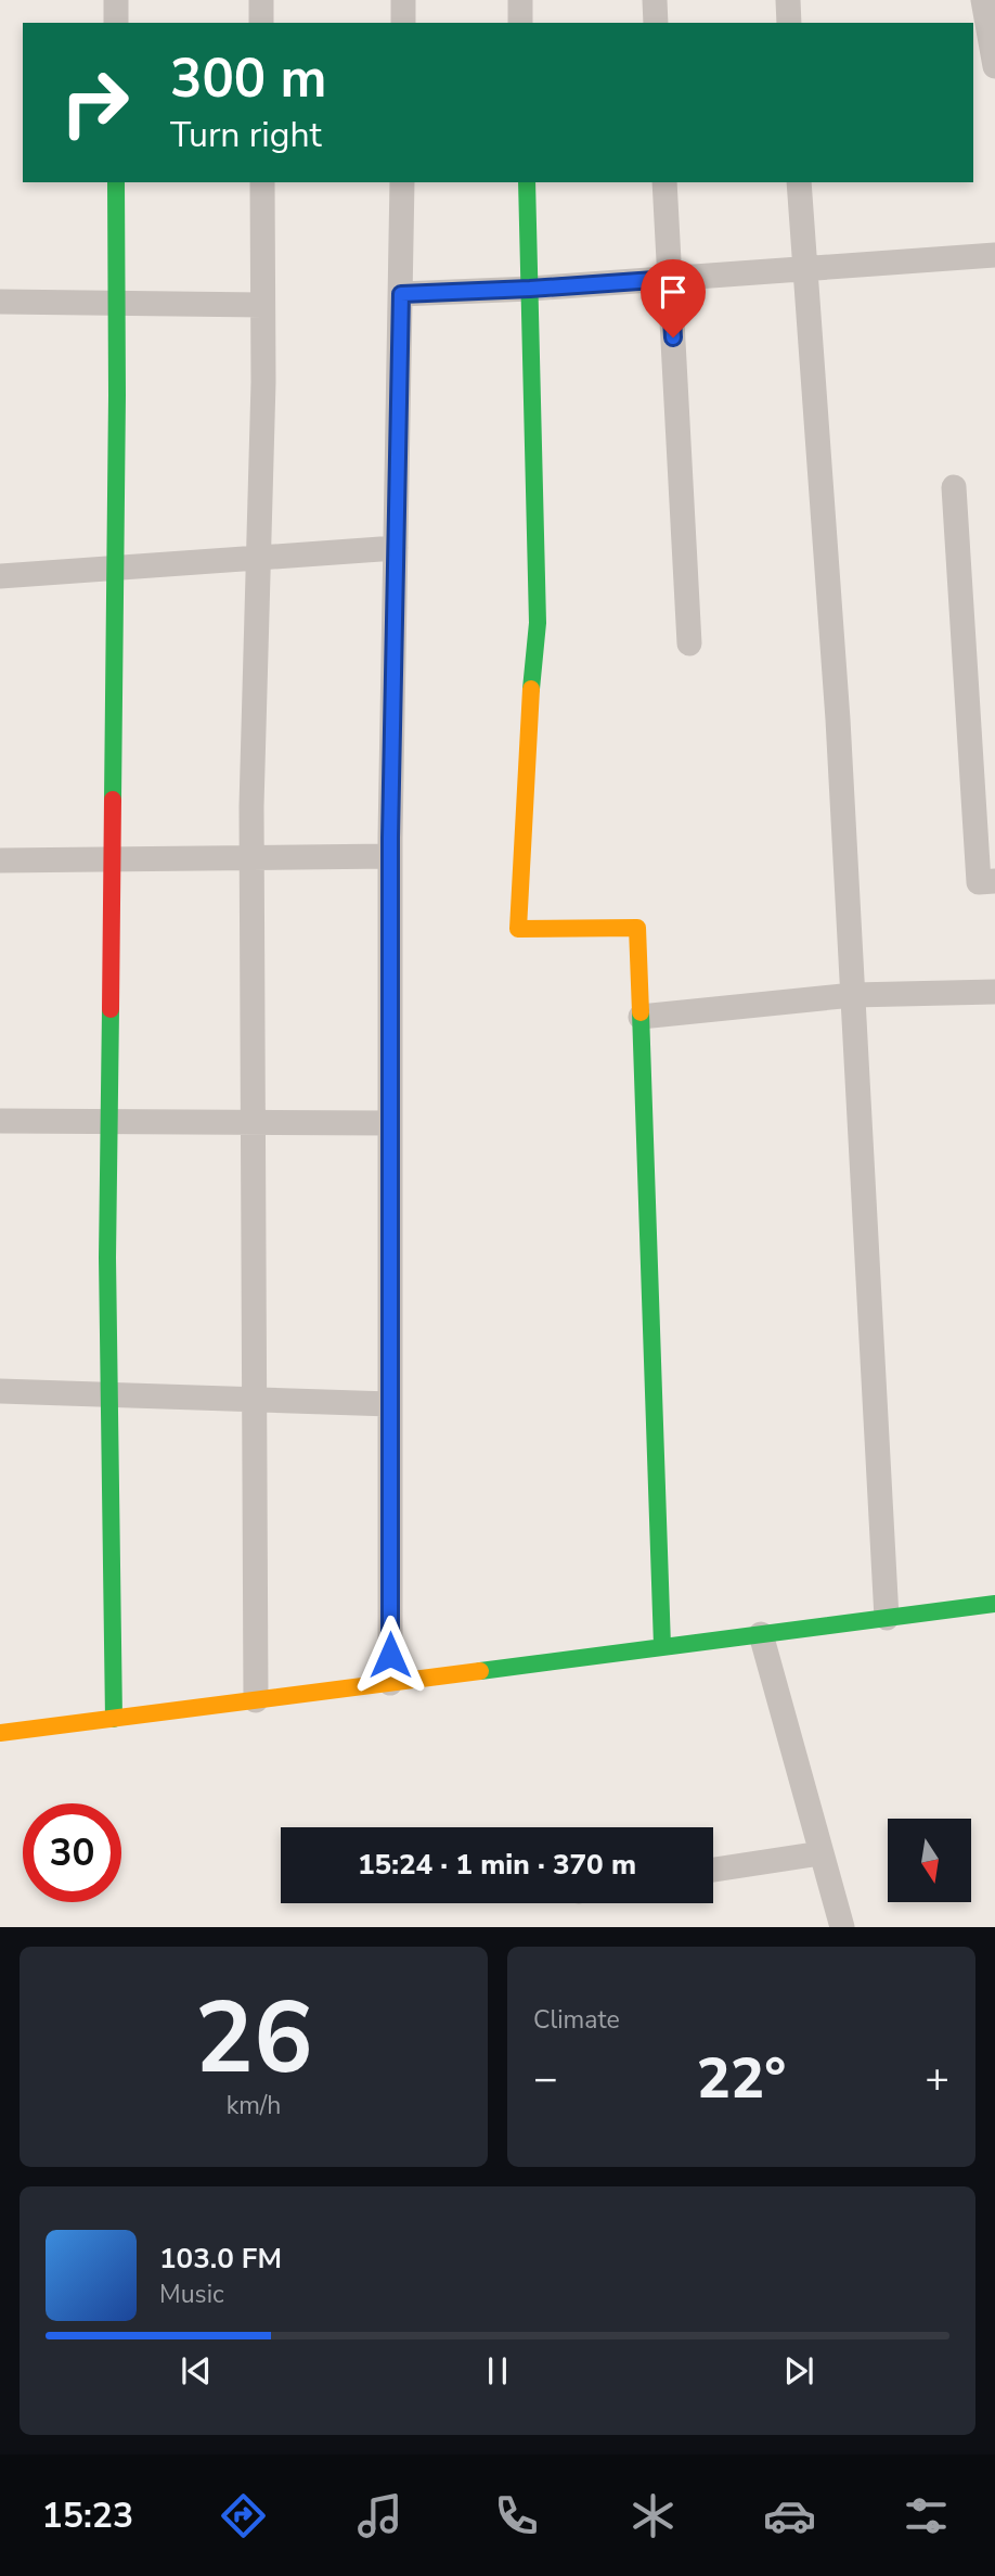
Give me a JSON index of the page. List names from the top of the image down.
{
  "north": "bottom",
  "page": {
    "turn": ["300 m", "Turn right"],
    "limit": "30",
    "trip": "15:24 · 1 min · 370 m",
    "tile": [
      ["26", "km/h"],
      "Climate"
    ],
    "heat": ["−", "22°", "+"],
    "song": ["103.0 FM", "Music"],
    "tabs": "15:23"
  }
}
